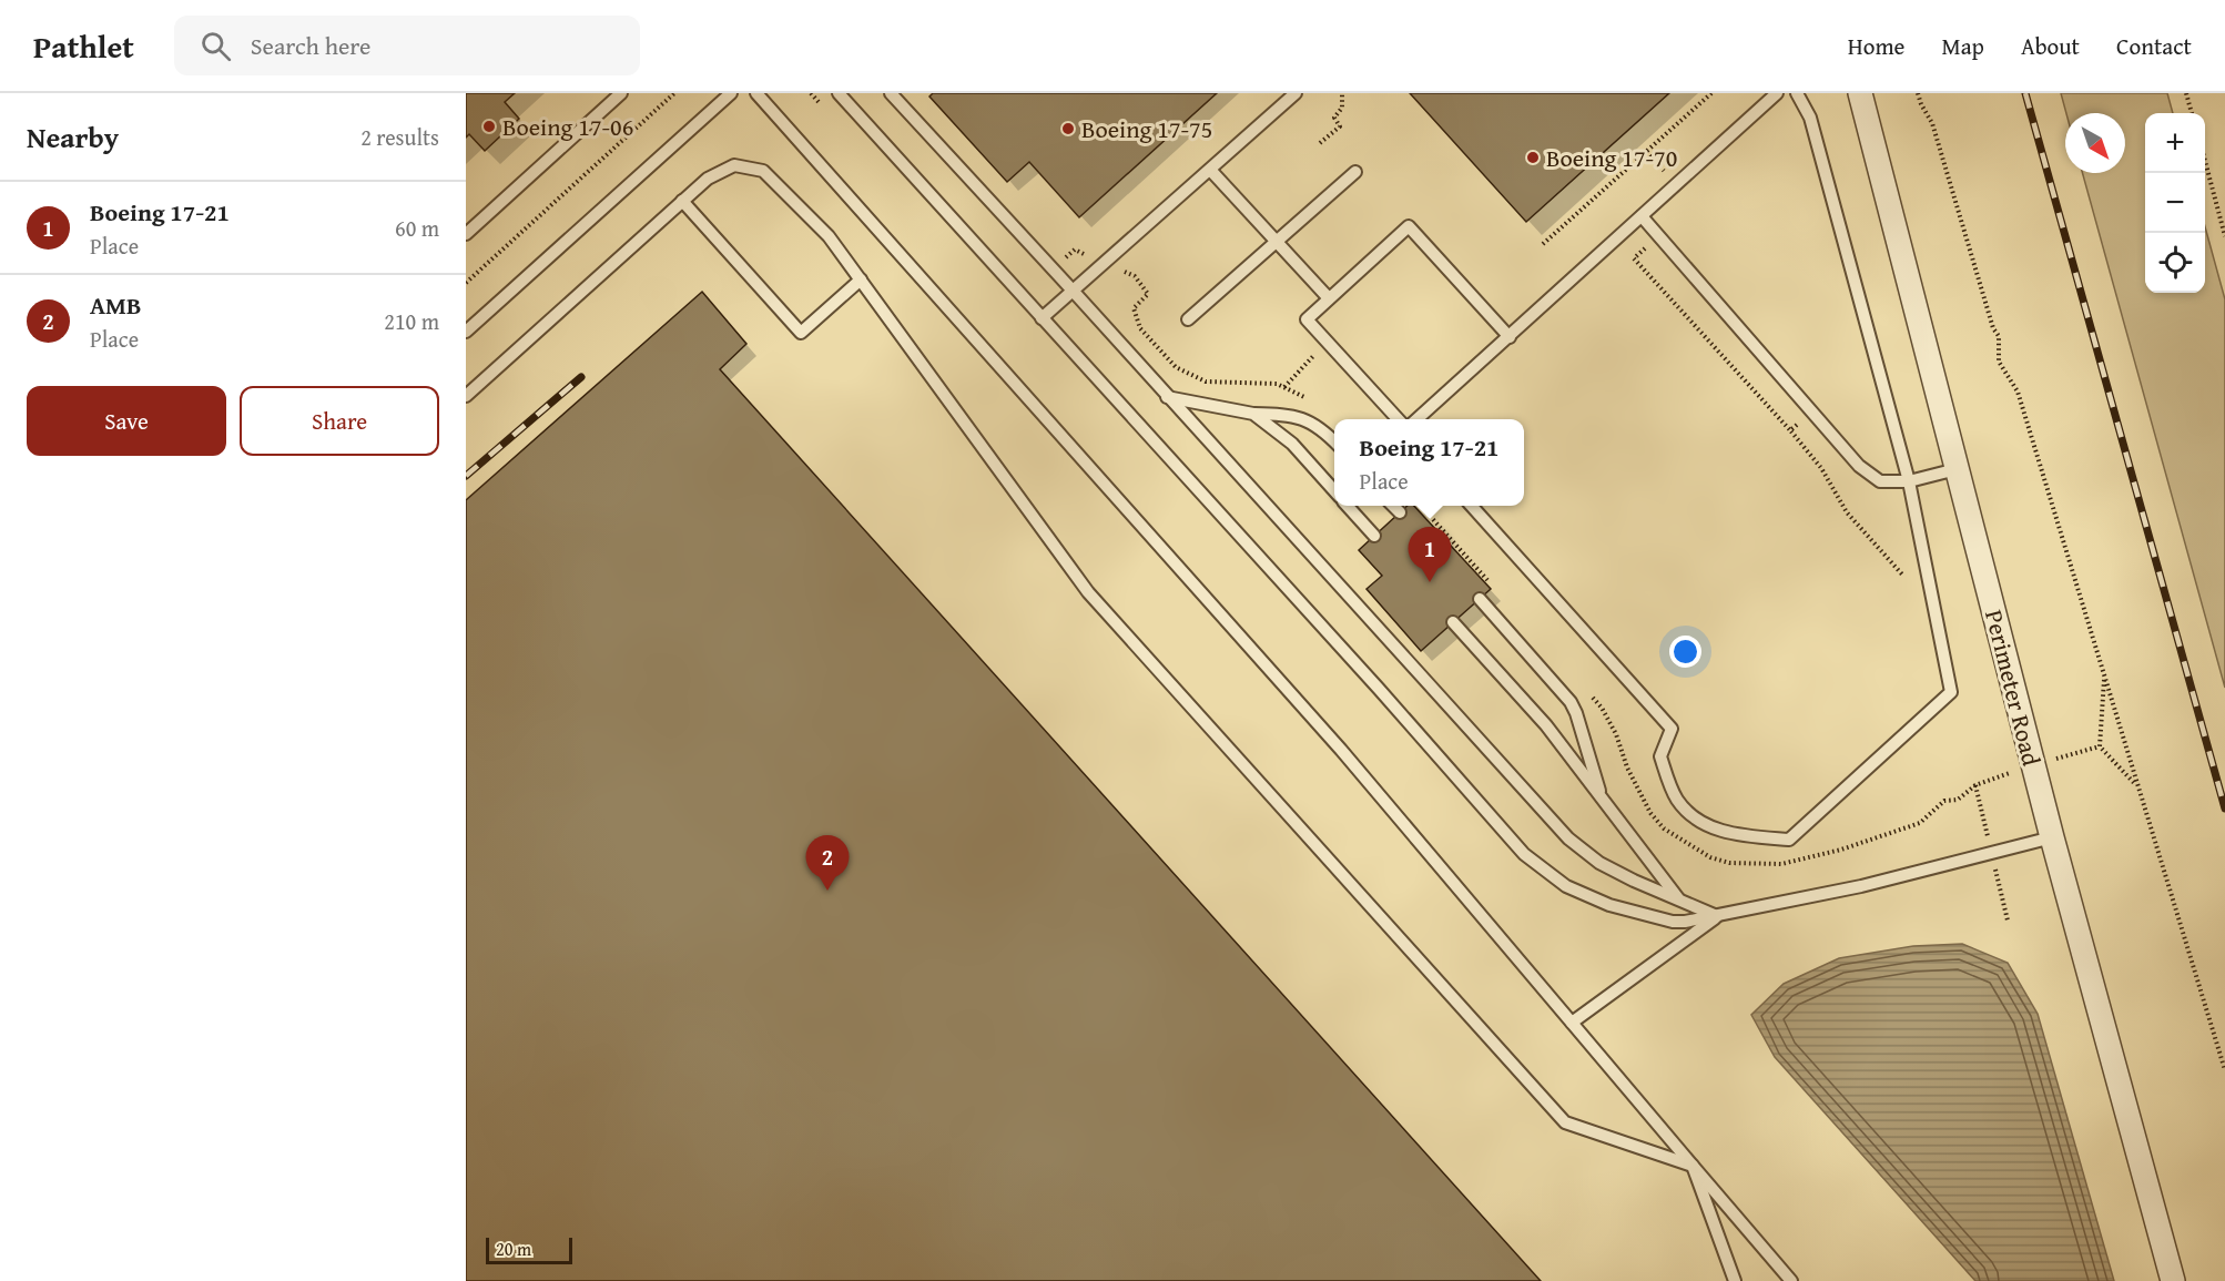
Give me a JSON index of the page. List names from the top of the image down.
{
  "streets": {
    "street": ["Perimeter Road"]
  },
  "places": ["Boeing 17-06", "Boeing 17-75", "Boeing 17-70"],
  "scale_bar": "20 m",
  "north": "bottom right",
  "page": {
    "header": "Pathlet",
    "search": "Search here",
    "nav": [
      "Home",
      "Map",
      "About",
      "Contact"
    ],
    "heading": ["Nearby", "2 results"],
    "map_buttons": ["+", "−"],
    "list": [
      {
        "mark": "1",
        "name": "Boeing 17-21",
        "note": "Place",
        "value": "60 m"
      },
      {
        "mark": "2",
        "name": "AMB",
        "note": "Place",
        "value": "210 m"
      }
    ],
    "buttons": ["Save", "Share"],
    "popup": ["Boeing 17-21", "Place"],
    "pins": ["1", "2"],
    "scale": "20 m"
  }
}
